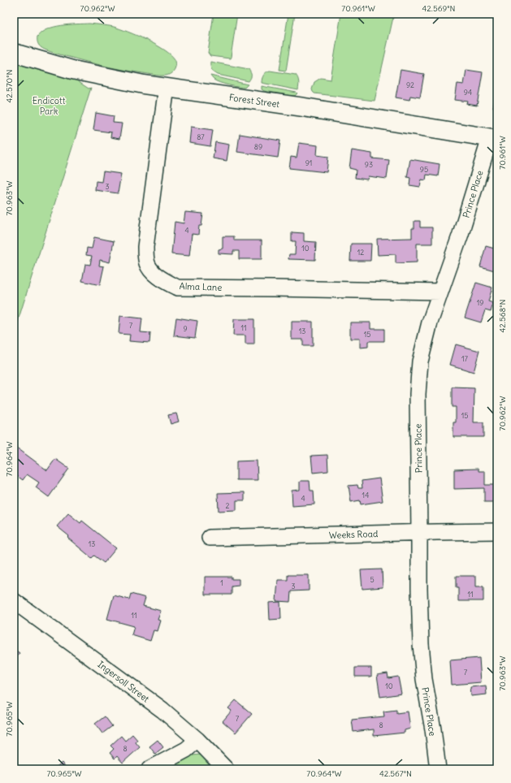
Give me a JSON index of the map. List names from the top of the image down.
{
  "streets": {
    "street": [
      "Forest Street",
      "Prince Place",
      "Alma Lane",
      "Weeks Road",
      "Ingersoll Street"
    ]
  },
  "crossings": [
    ["Forest Street", "Prince Place"],
    ["Forest Street", "Alma Lane"],
    ["Prince Place", "Alma Lane"],
    ["Prince Place", "Weeks Road"]
  ],
  "parks": ["Endicott Park"],
  "house_numbers": [
    "92",
    "94",
    "87",
    "89",
    "91",
    "93",
    "95",
    "3",
    "4",
    "10",
    "12",
    "19",
    "7",
    "11",
    "9",
    "13",
    "15",
    "17",
    "15",
    "14",
    "4",
    "2",
    "13",
    "5",
    "1",
    "3",
    "11",
    "11",
    "7",
    "10",
    "7",
    "8",
    "8"
  ],
  "coordinates": [
    "70.962°W",
    "70.961°W",
    "42.569°N",
    "42.570°N",
    "70.963°W",
    "42.568°N",
    "70.964°W",
    "70.965°W",
    "42.567°N"
  ]
}
